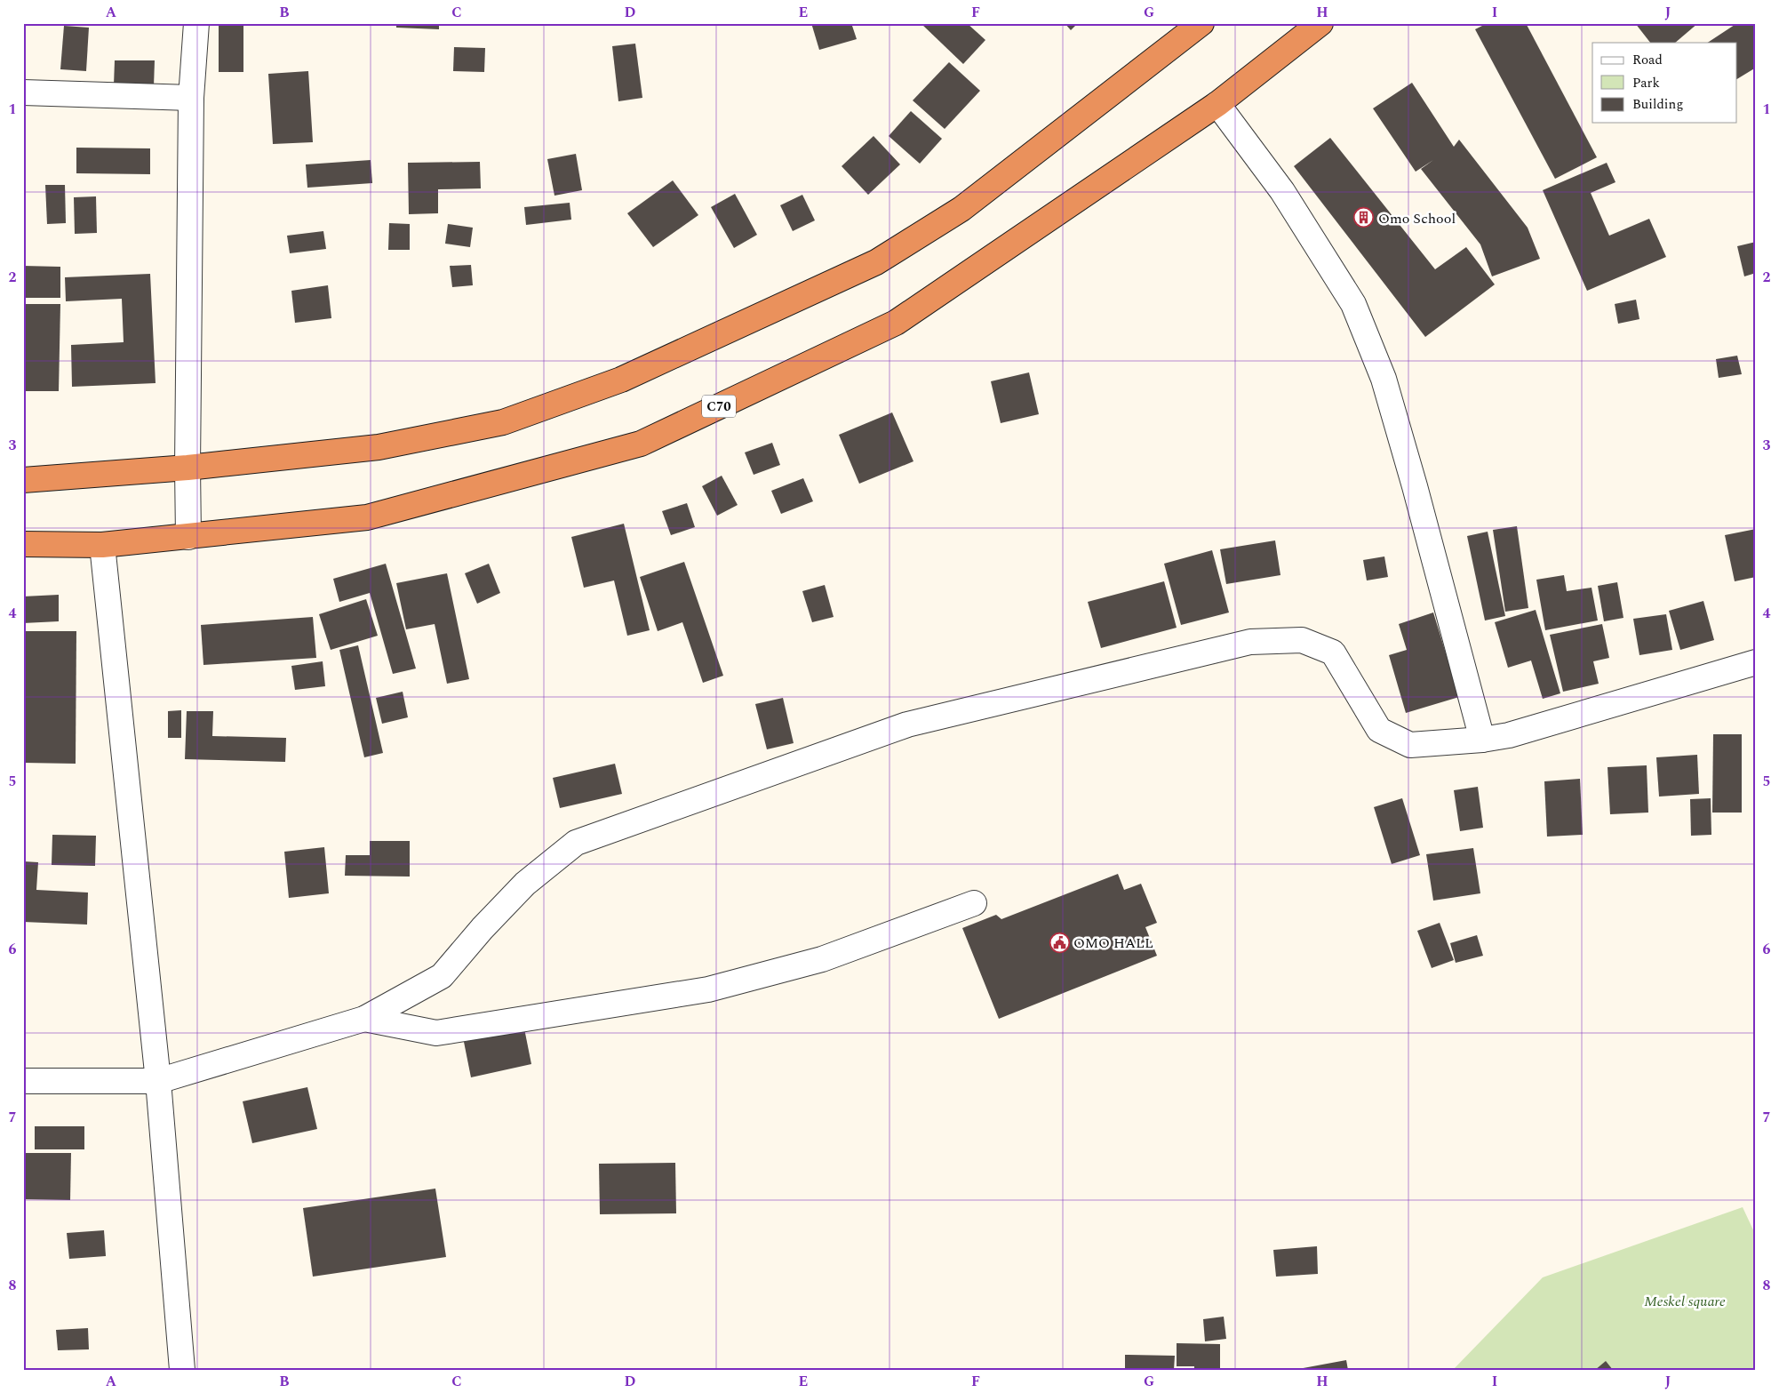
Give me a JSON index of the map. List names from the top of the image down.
{
  "streets": {
    "highway": ["C70"]
  },
  "parks": ["Meskel square"],
  "places": {
    "building": ["Omo School"],
    "public building": ["OMO HALL"]
  },
  "legend": ["Road", "Park", "Building"],
  "grid": {
    "columns": [
      "A",
      "B",
      "C",
      "D",
      "E",
      "F",
      "G",
      "H",
      "I",
      "J"
    ],
    "rows": [
      "1",
      "2",
      "3",
      "4",
      "5",
      "6",
      "7",
      "8"
    ]
  }
}
